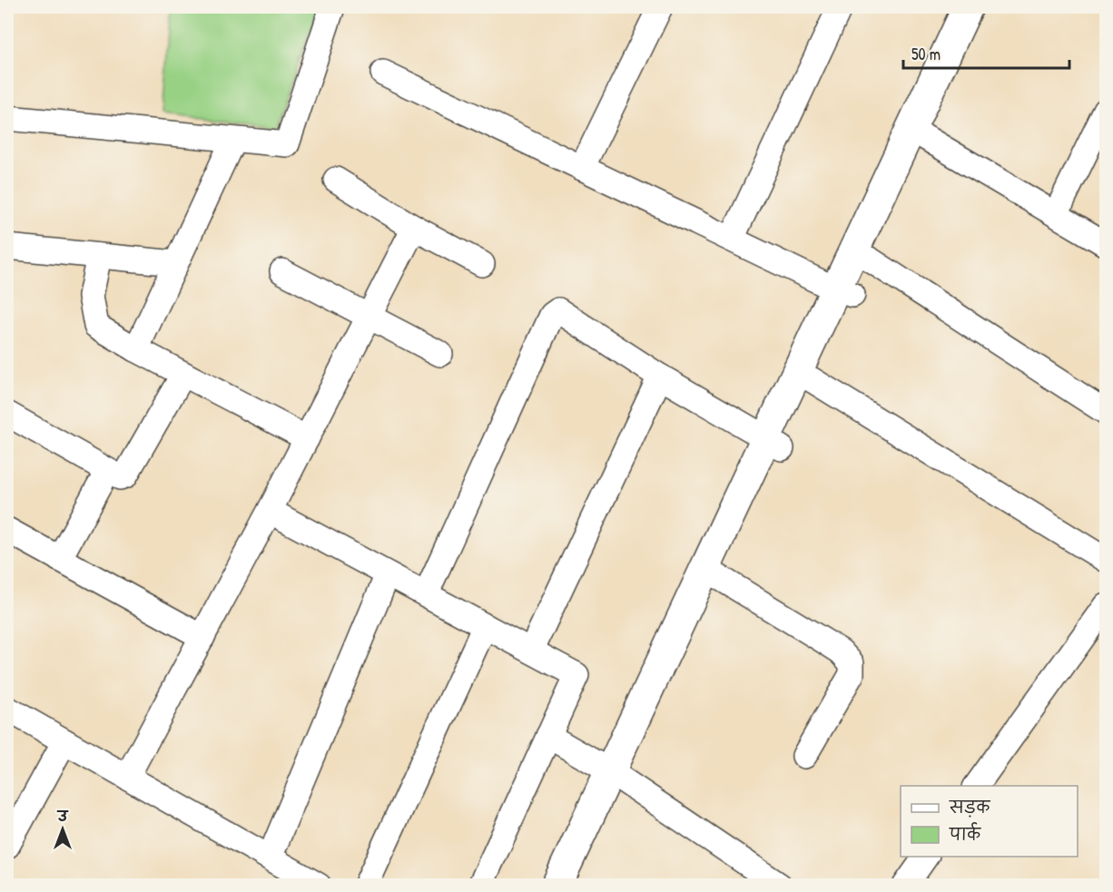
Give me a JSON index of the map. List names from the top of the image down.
{
  "legend": ["सड़क", "पार्क"],
  "scale_bar": "50 m",
  "north": "top"
}
